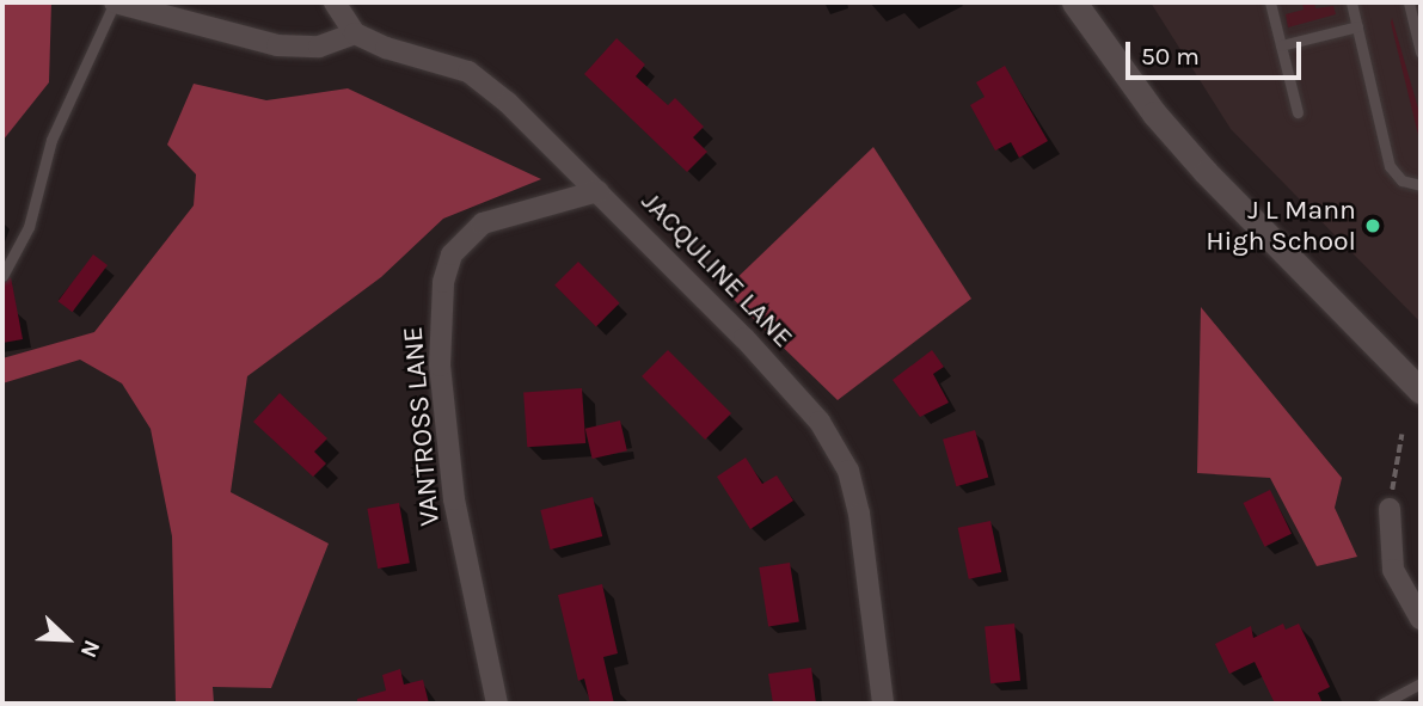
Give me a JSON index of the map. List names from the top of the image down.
{
  "streets": {
    "street": ["JACQULINE LANE", "VANTROSS LANE"]
  },
  "crossings": [
    ["JACQULINE LANE", "VANTROSS LANE"]
  ],
  "places": ["J L Mann High School"],
  "scale_bar": "50 m",
  "north": "bottom right"
}
